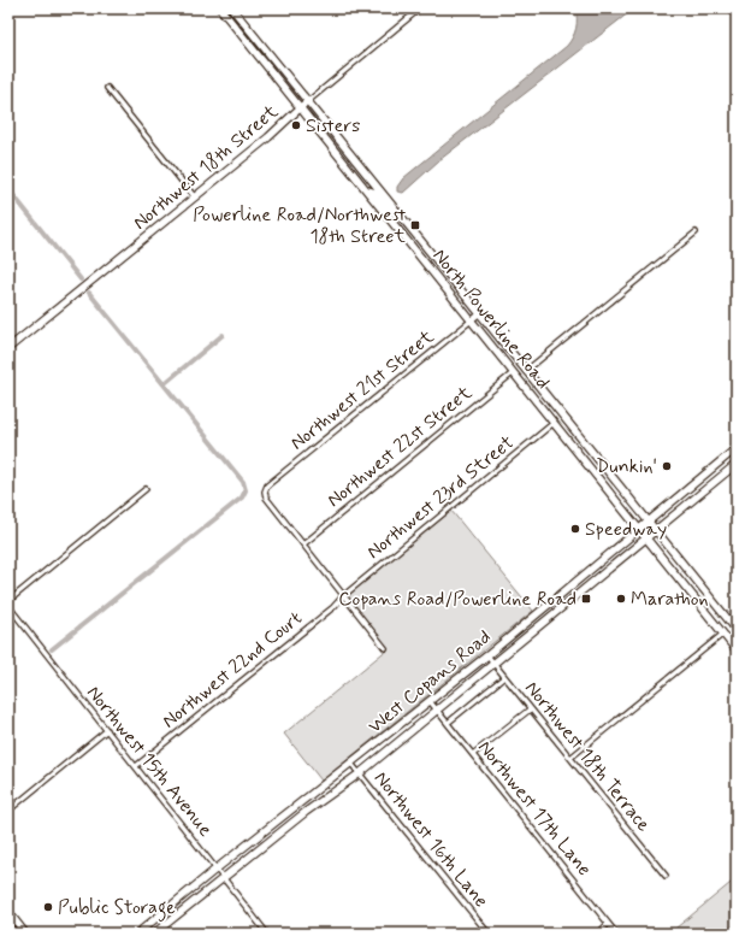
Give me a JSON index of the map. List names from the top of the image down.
{
  "streets": {
    "main road": ["Northwest 18th Street", "North Powerline Road", "West Copans Road"],
    "street": [
      "Northwest 21st Street",
      "Northwest 22st Street",
      "Northwest 23rd Street",
      "Northwest 22nd Court",
      "Northwest 18th Terrace",
      "Northwest 15th Avenue",
      "Northwest 17th Lane",
      "Northwest 16th Lane"
    ]
  },
  "crossings": [
    ["Northwest 18th Street", "North Powerline Road"],
    ["North Powerline Road", "Northwest 21st Street"],
    ["North Powerline Road", "Northwest 22st Street"],
    ["North Powerline Road", "Northwest 23rd Street"],
    ["North Powerline Road", "West Copans Road"],
    ["Northwest 21st Street", "Northwest 22st Street"],
    ["Northwest 23rd Street", "Northwest 22nd Court"],
    ["Northwest 22nd Court", "Northwest 15th Avenue"],
    ["West Copans Road", "Northwest 18th Terrace"],
    ["West Copans Road", "Northwest 15th Avenue"],
    ["West Copans Road", "Northwest 17th Lane"],
    ["West Copans Road", "Northwest 16th Lane"]
  ],
  "places": {
    "other": [
      "Sisters",
      "Dunkin'",
      "Speedway",
      "Marathon",
      "Public Storage"
    ],
    "transit": ["Powerline Road/Northwest 18th Street", "Copans Road/Powerline Road"]
  }
}
